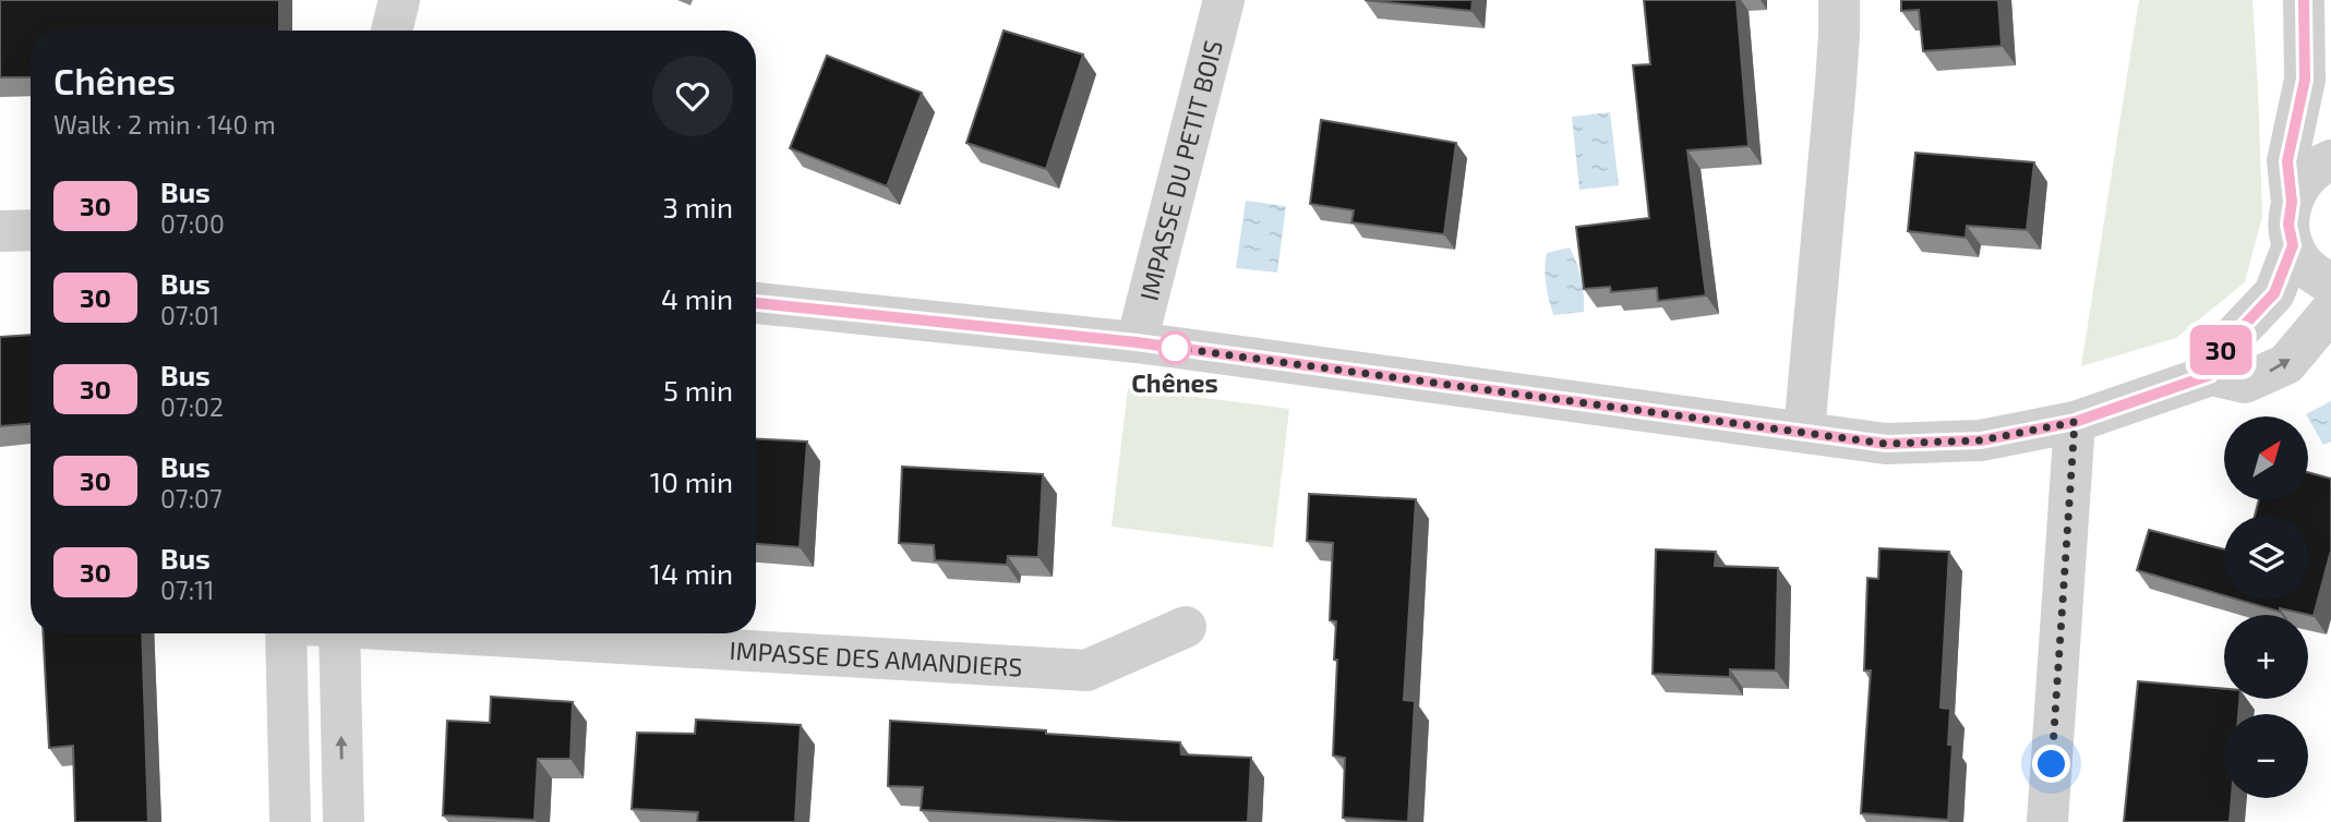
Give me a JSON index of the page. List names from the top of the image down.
{
  "streets": {
    "street": ["IMPASSE DU PETIT BOIS", "IMPASSE DES AMANDIERS"]
  },
  "places": ["Chênes"],
  "lines": ["bus line 30"],
  "north": "top right",
  "page": {
    "on_map": "30",
    "heading": ["Chênes", "Walk · 2 min · 140 m"],
    "list": [
      {
        "mark": "30",
        "name": "Bus",
        "note": "07:00",
        "value": "3 min"
      },
      {
        "mark": "30",
        "name": "Bus",
        "note": "07:01",
        "value": "4 min"
      },
      {
        "mark": "30",
        "name": "Bus",
        "note": "07:02",
        "value": "5 min"
      },
      {
        "mark": "30",
        "name": "Bus",
        "note": "07:07",
        "value": "10 min"
      },
      {
        "mark": "30",
        "name": "Bus",
        "note": "07:11",
        "value": "14 min"
      }
    ],
    "map_buttons": ["+", "−"]
  }
}
